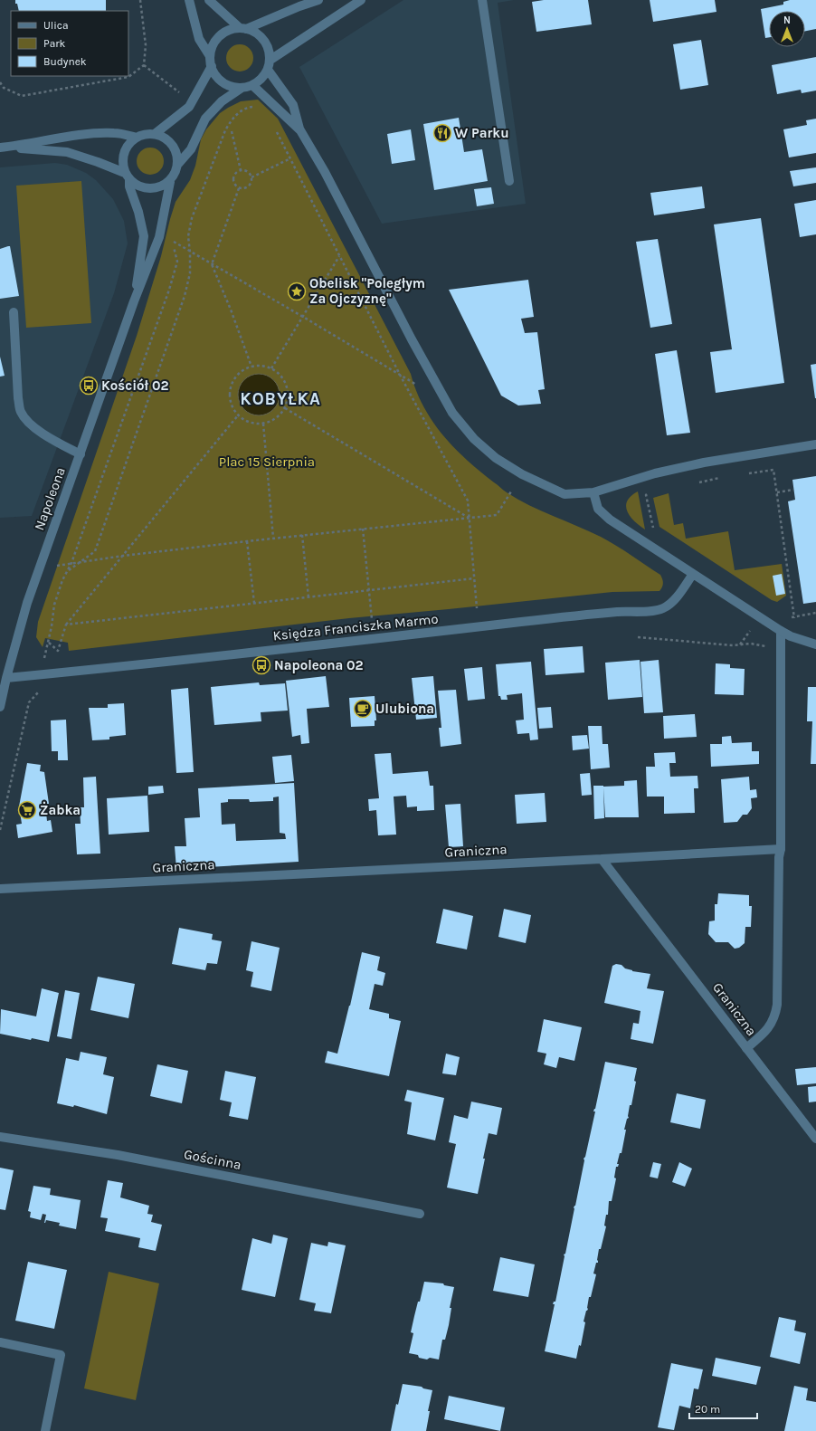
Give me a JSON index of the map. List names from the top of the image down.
{
  "streets": {
    "street": [
      "Napoleona",
      "Księdza Franciszka Marmo",
      "Graniczna",
      "Gościnna"
    ]
  },
  "crossings": [
    ["Napoleona", "Księdza Franciszka Marmo"]
  ],
  "districts": ["KOBYŁKA"],
  "parks": ["Plac 15 Sierpnia"],
  "places": {
    "restaurant": ["W Parku"],
    "place": ["Obelisk \"Poległym Za Ojczyznę\""],
    "bus stop": ["Kościół 02", "Napoleona 02"],
    "cafe": ["Ulubiona"],
    "supermarket": ["Żabka"]
  },
  "legend": ["Ulica", "Park", "Budynek"],
  "scale_bar": "20 m",
  "north": "top"
}
